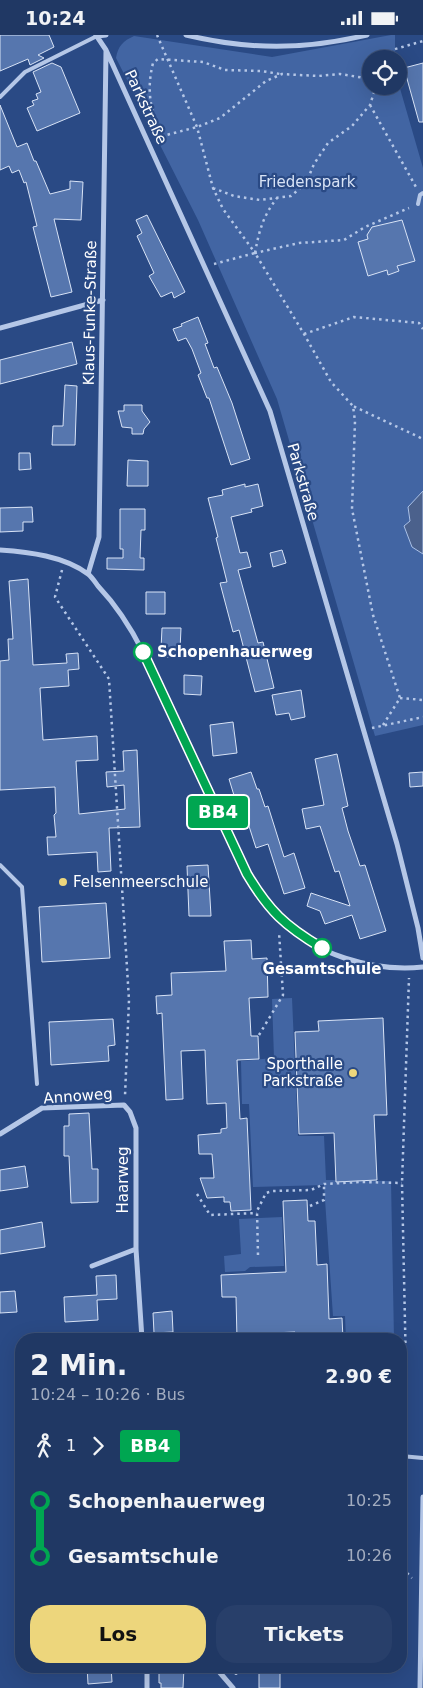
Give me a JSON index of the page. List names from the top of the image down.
{
  "streets": {
    "street": [
      "Parkstraße",
      "Klaus-Funke-Straße",
      "Annoweg",
      "Haarweg"
    ]
  },
  "crossings": [
    ["Parkstraße", "Klaus-Funke-Straße"],
    ["Annoweg", "Haarweg"]
  ],
  "parks": ["Friedenspark"],
  "places": [
    "Schopenhauerweg",
    "Felsenmeerschule",
    "Gesamtschule",
    "Sporthalle Parkstraße"
  ],
  "lines": ["bus line BB4"],
  "page": {
    "status": "10:24",
    "on_map": "BB4",
    "heading": ["2 Min.", "10:24 – 10:26 · Bus", "2.90 €"],
    "legs": ["1", "BB4"],
    "list": [
      {
        "name": "Schopenhauerweg",
        "value": "10:25"
      },
      {
        "name": "Gesamtschule",
        "value": "10:26"
      }
    ],
    "buttons": ["Los", "Tickets"]
  }
}
